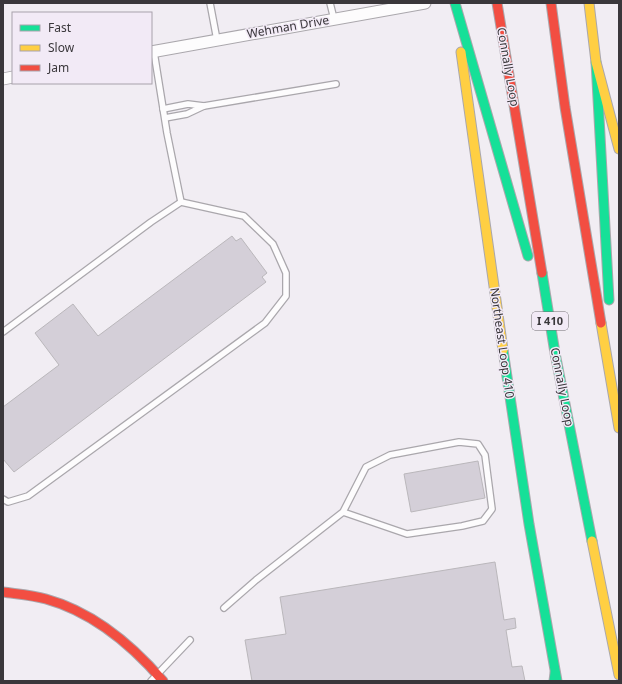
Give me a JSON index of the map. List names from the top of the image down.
{
  "streets": {
    "main road": ["Connally Loop", "I 410", "Northeast Loop 410"],
    "street": ["Wehman Drive"]
  },
  "legend": ["Fast", "Slow", "Jam"]
}
